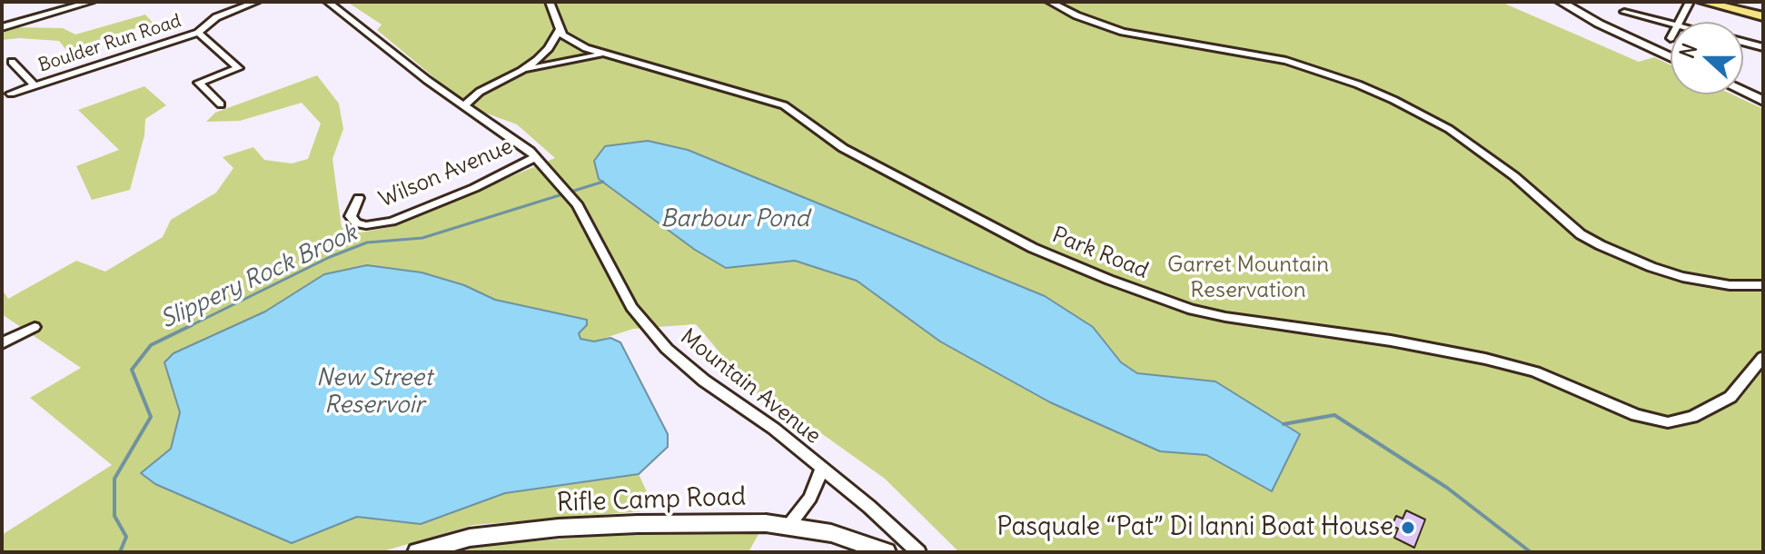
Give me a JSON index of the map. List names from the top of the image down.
{
  "streets": {
    "street": [
      "Boulder Run Road",
      "Wilson Avenue",
      "Park Road",
      "Mountain Avenue",
      "Rifle Camp Road"
    ]
  },
  "crossings": [
    ["Wilson Avenue", "Mountain Avenue"],
    ["Park Road", "Mountain Avenue"]
  ],
  "water": ["Barbour Pond", "Slippery Rock Brook", "New Street Reservoir"],
  "parks": ["Garret Mountain Reservation"],
  "places": ["Pasquale “Pat” Di lanni Boat House"],
  "north": "left"
}
